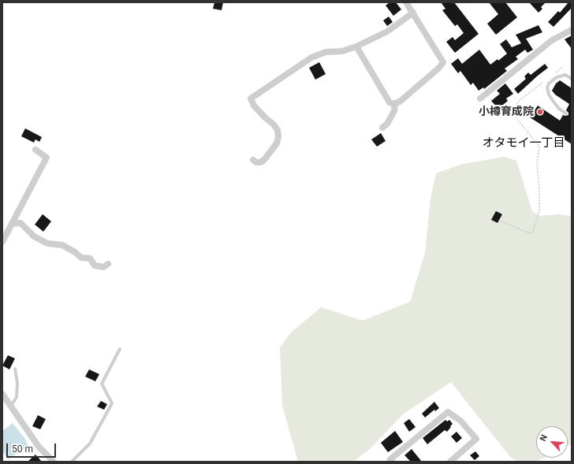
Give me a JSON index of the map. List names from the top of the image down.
{
  "districts": ["オタモイ一丁目"],
  "places": ["小樽育成院"],
  "scale_bar": "50 m",
  "north": "top left"
}
